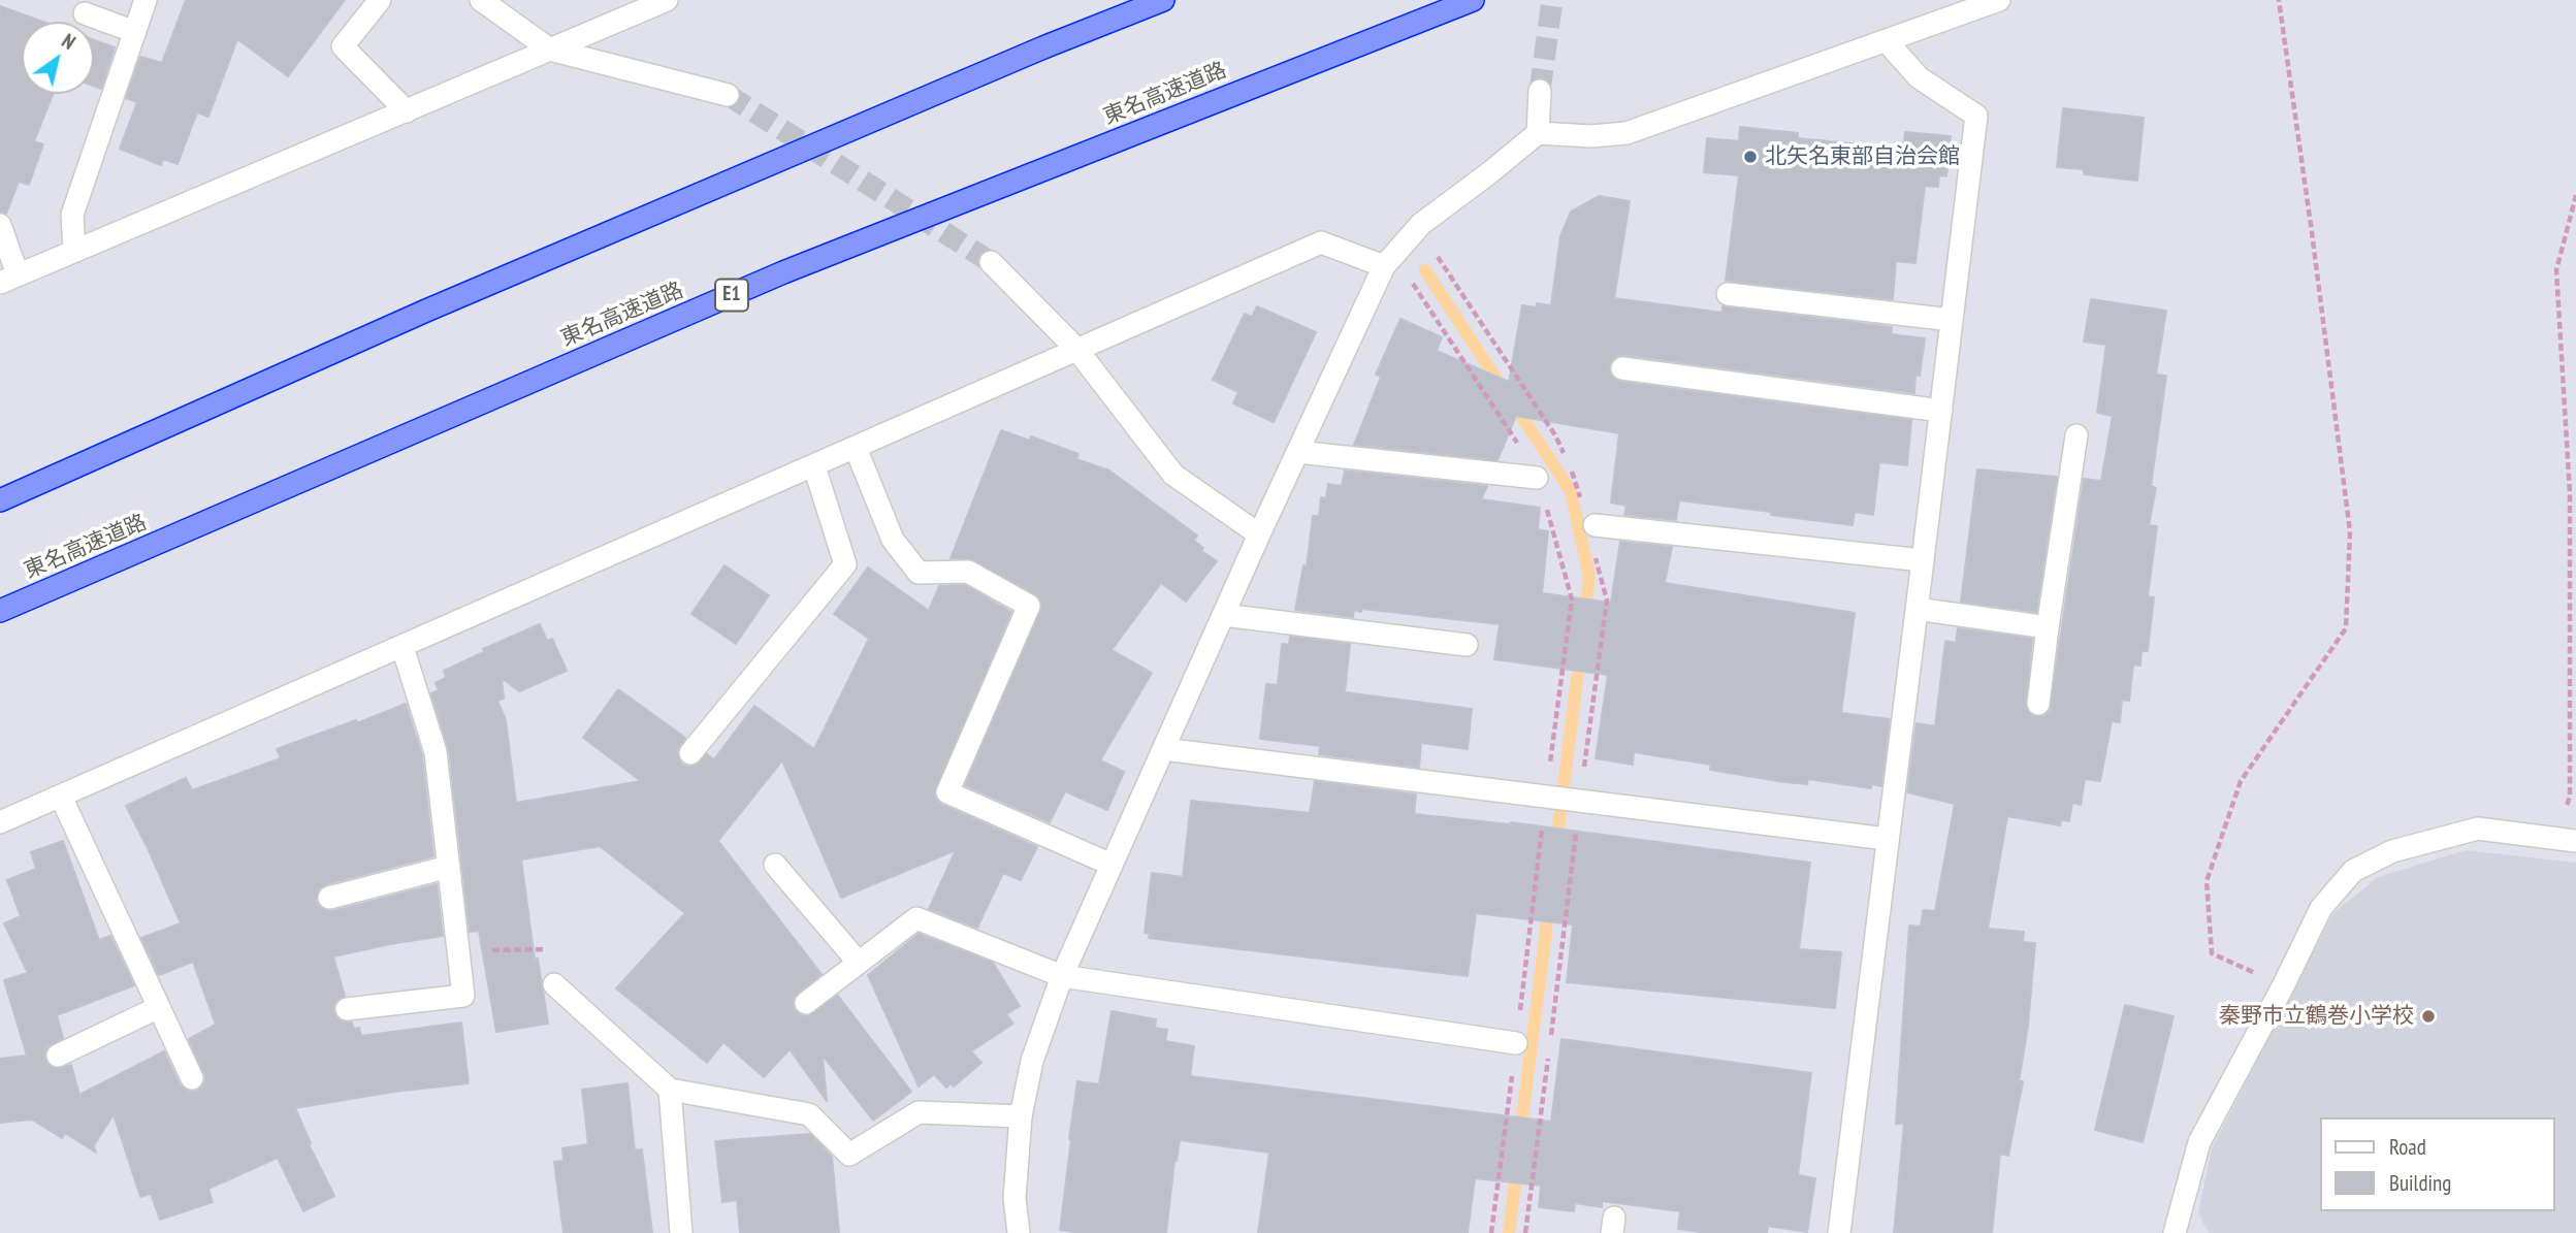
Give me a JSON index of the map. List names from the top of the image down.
{
  "streets": {
    "highway": ["東名高速道路", "E1"]
  },
  "places": ["北矢名東部自治会館", "秦野市立鶴巻小学校"],
  "legend": ["Road", "Building"],
  "north": "top right"
}
